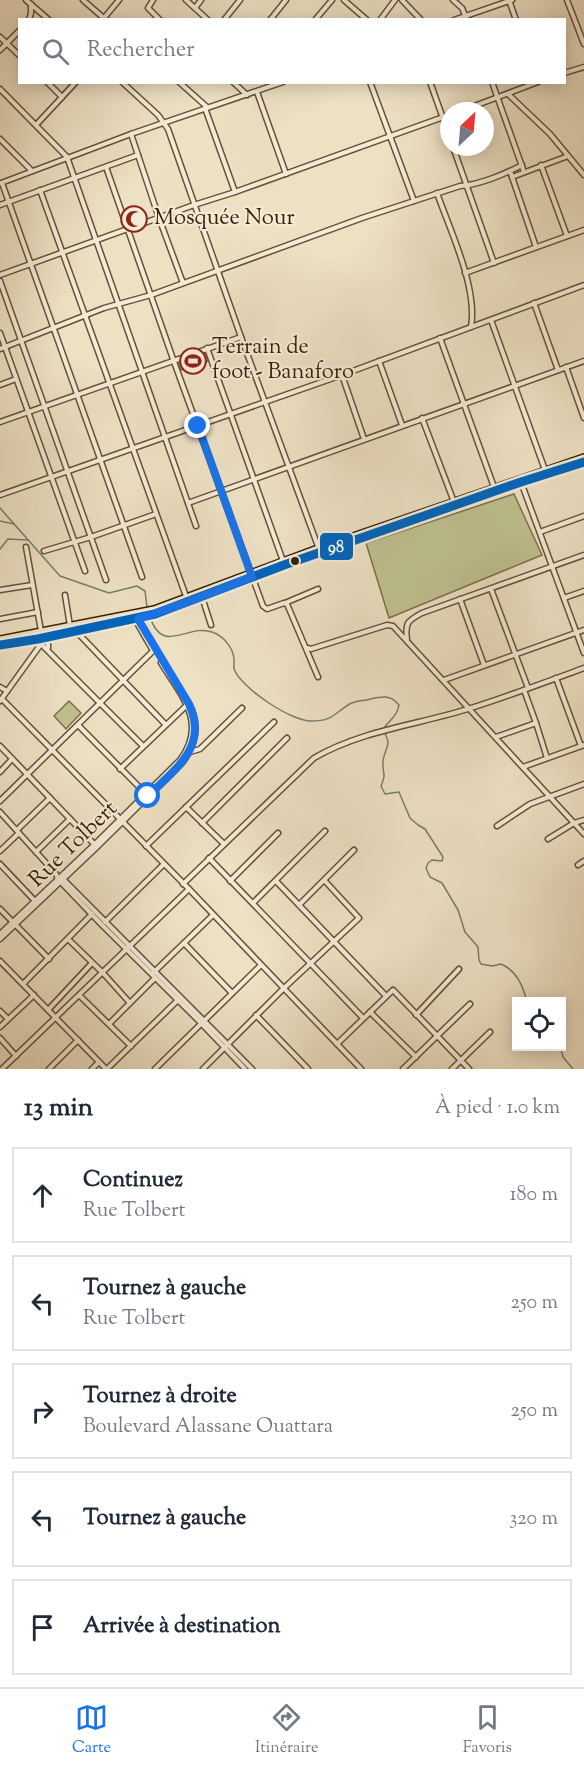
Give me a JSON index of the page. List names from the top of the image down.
{
  "streets": {
    "street": ["Rue Tolbert"]
  },
  "places": {
    "mosque": ["Mosquée Nour"],
    "sports": ["Terrain de foot - Banaforo"]
  },
  "lines": ["transit line 98"],
  "north": "top right",
  "page": {
    "search": "Rechercher",
    "heading": ["13 min", "À pied · 1.0 km"],
    "list": [
      ["Continuez", "Rue Tolbert", "180 m"],
      ["Tournez à gauche", "Rue Tolbert", "250 m"],
      ["Tournez à droite", "Boulevard Alassane Ouattara", "250 m"],
      ["Tournez à gauche", "320 m"],
      "Arrivée à destination"
    ],
    "nav": ["Carte", "Itinéraire", "Favoris"]
  }
}
